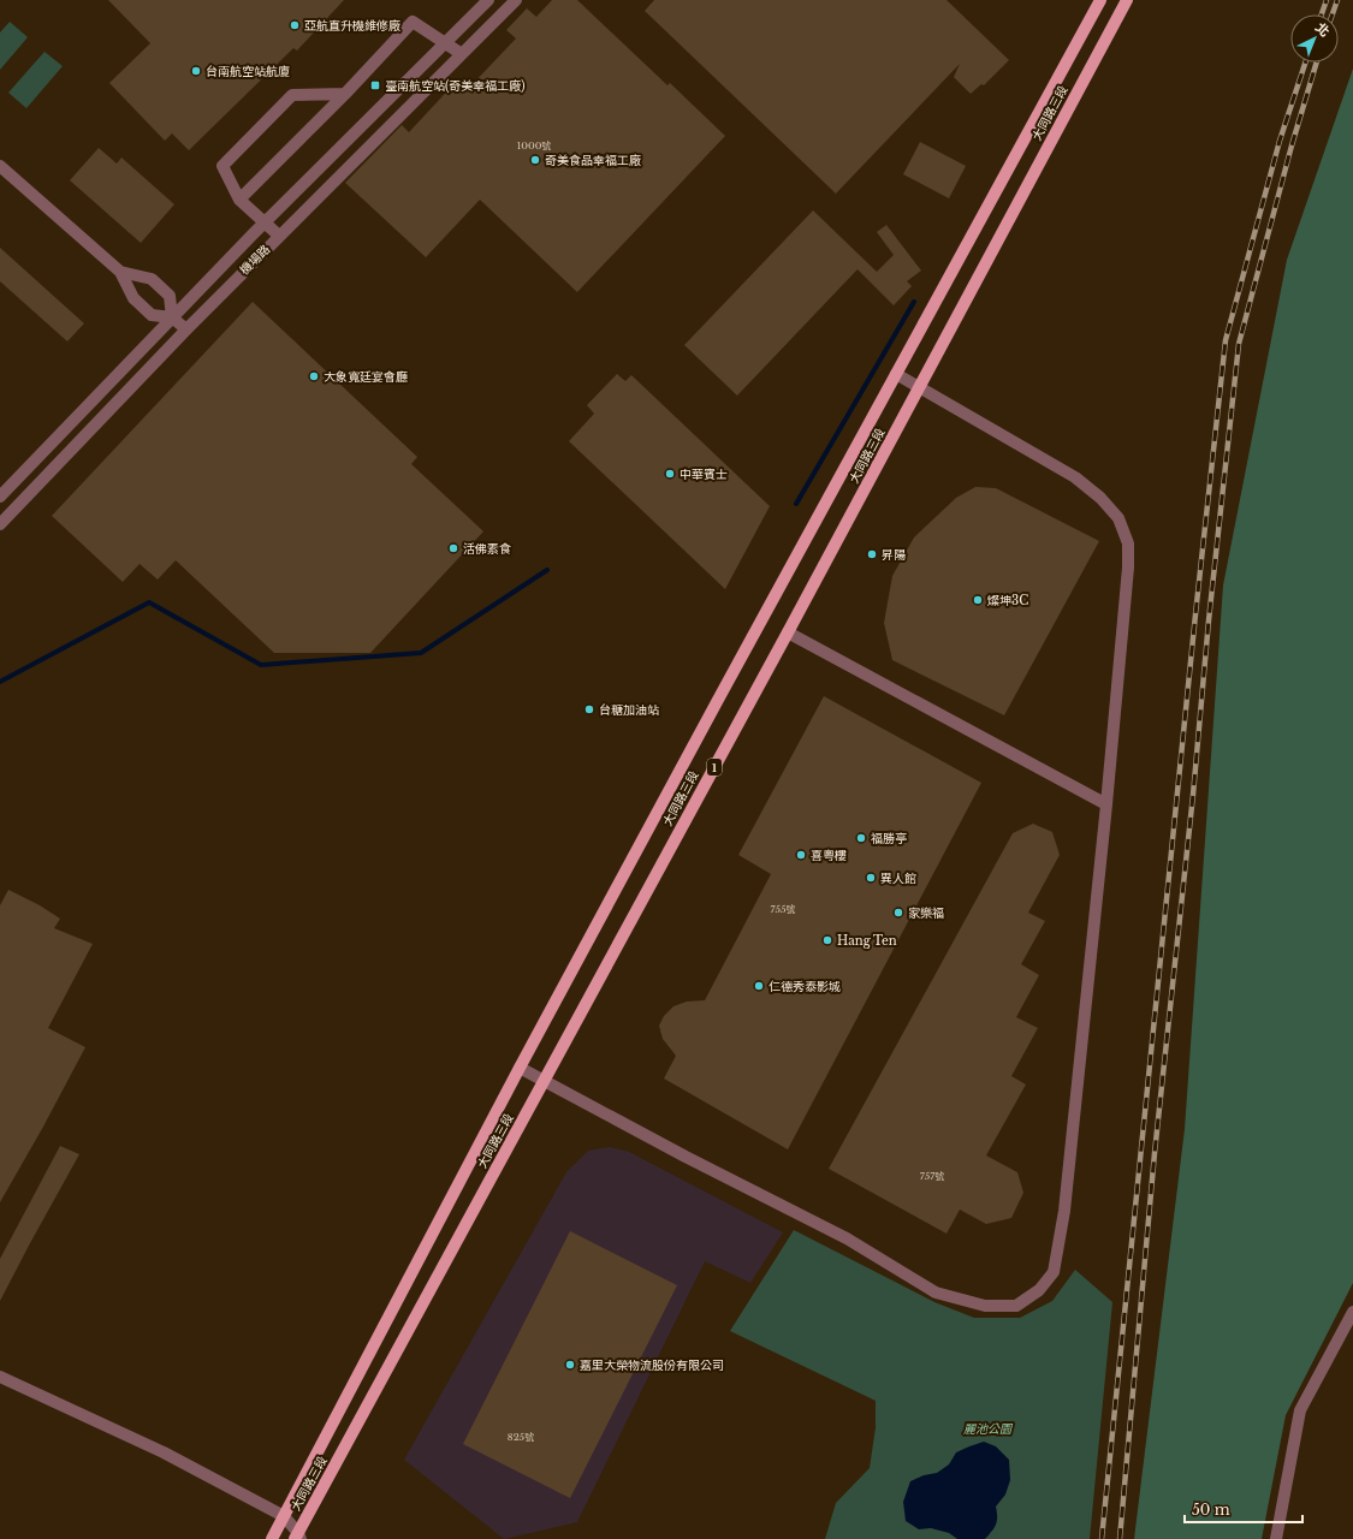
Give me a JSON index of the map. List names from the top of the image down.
{
  "streets": {
    "main road": ["大同路三段", "1"],
    "street": ["機場路"]
  },
  "parks": ["麗池公園"],
  "places": {
    "other": [
      "亞航直升機維修廠",
      "台南航空站航廈",
      "奇美食品幸福工廠",
      "大象寬廷宴會廳",
      "中華賓士",
      "活佛素食",
      "昇陽",
      "燦坤3C",
      "台糖加油站",
      "福勝亭",
      "喜粵樓",
      "異人館",
      "家樂福",
      "Hang Ten",
      "仁德秀泰影城",
      "嘉里大榮物流股份有限公司"
    ],
    "transit": ["臺南航空站(奇美幸福工廠)"]
  },
  "house_numbers": [
    "1000號",
    "755號",
    "757號",
    "825號"
  ],
  "scale_bar": "50 m",
  "north": "top right"
}
